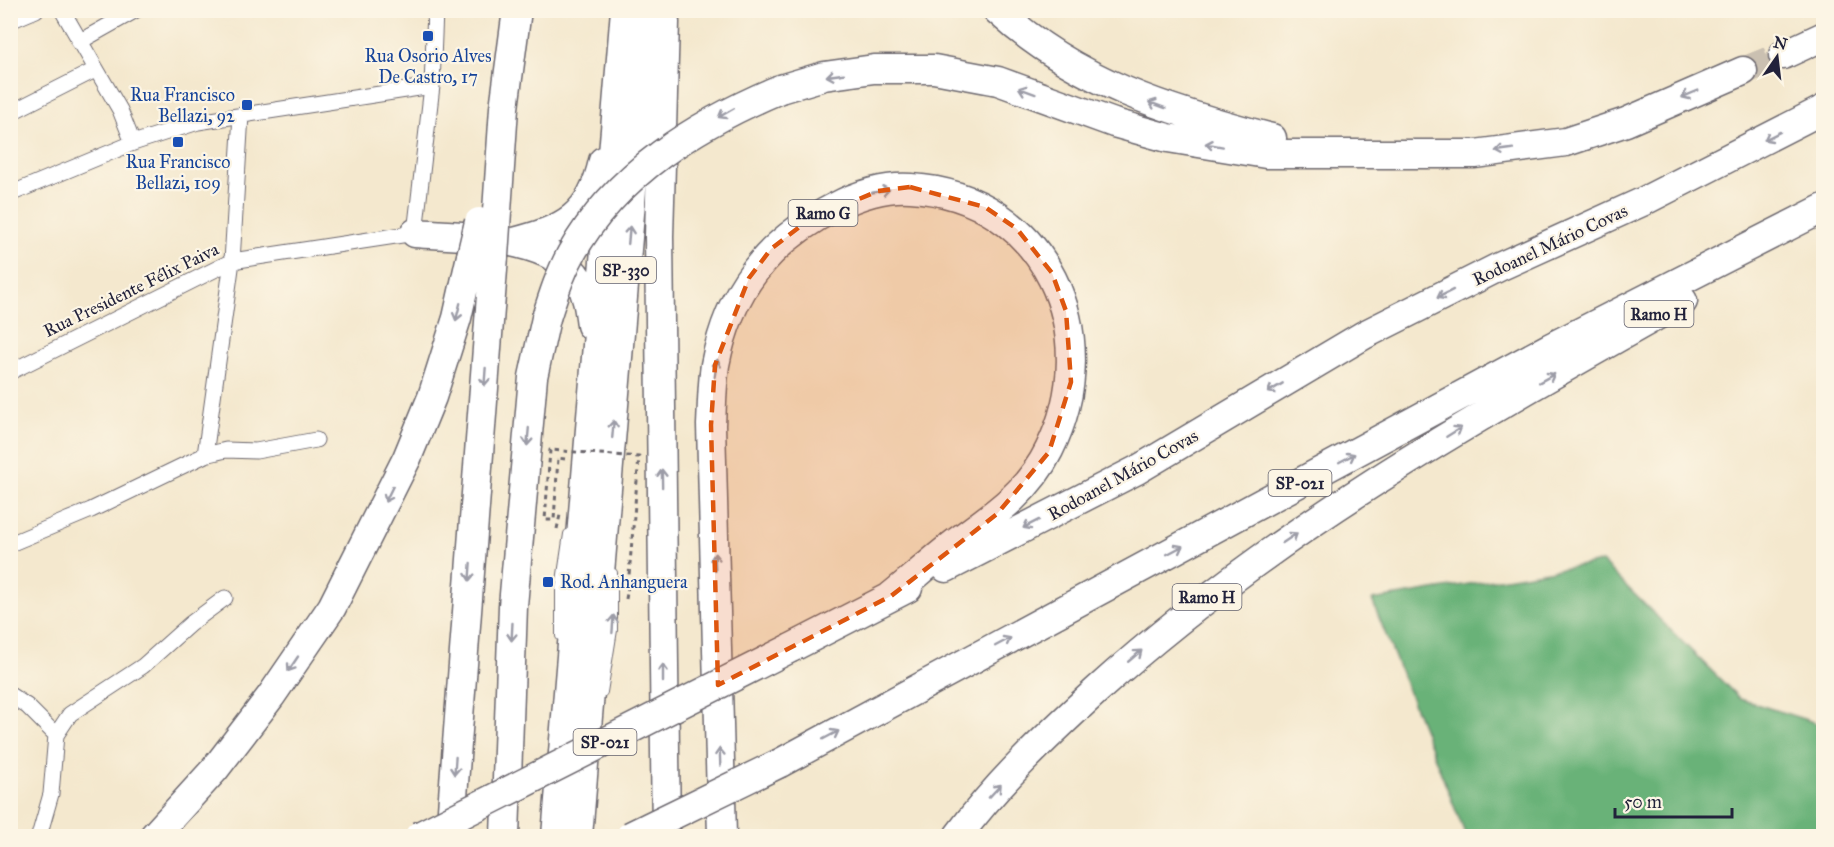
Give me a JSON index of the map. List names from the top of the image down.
{
  "streets": {
    "highway": [
      "Ramo G",
      "Rodoanel Mário Covas",
      "SP-330",
      "Ramo H",
      "SP-021"
    ],
    "street": ["Rua Presidente Félix Paiva"]
  },
  "crossings": [
    ["Ramo G", "Rodoanel Mário Covas"]
  ],
  "places": {
    "transit": [
      "Rua Osorio Alves De Castro, 17",
      "Rua Francisco Bellazi, 92",
      "Rua Francisco Bellazi, 109",
      "Rod. Anhanguera"
    ]
  },
  "scale_bar": "50 m",
  "north": "top"
}
